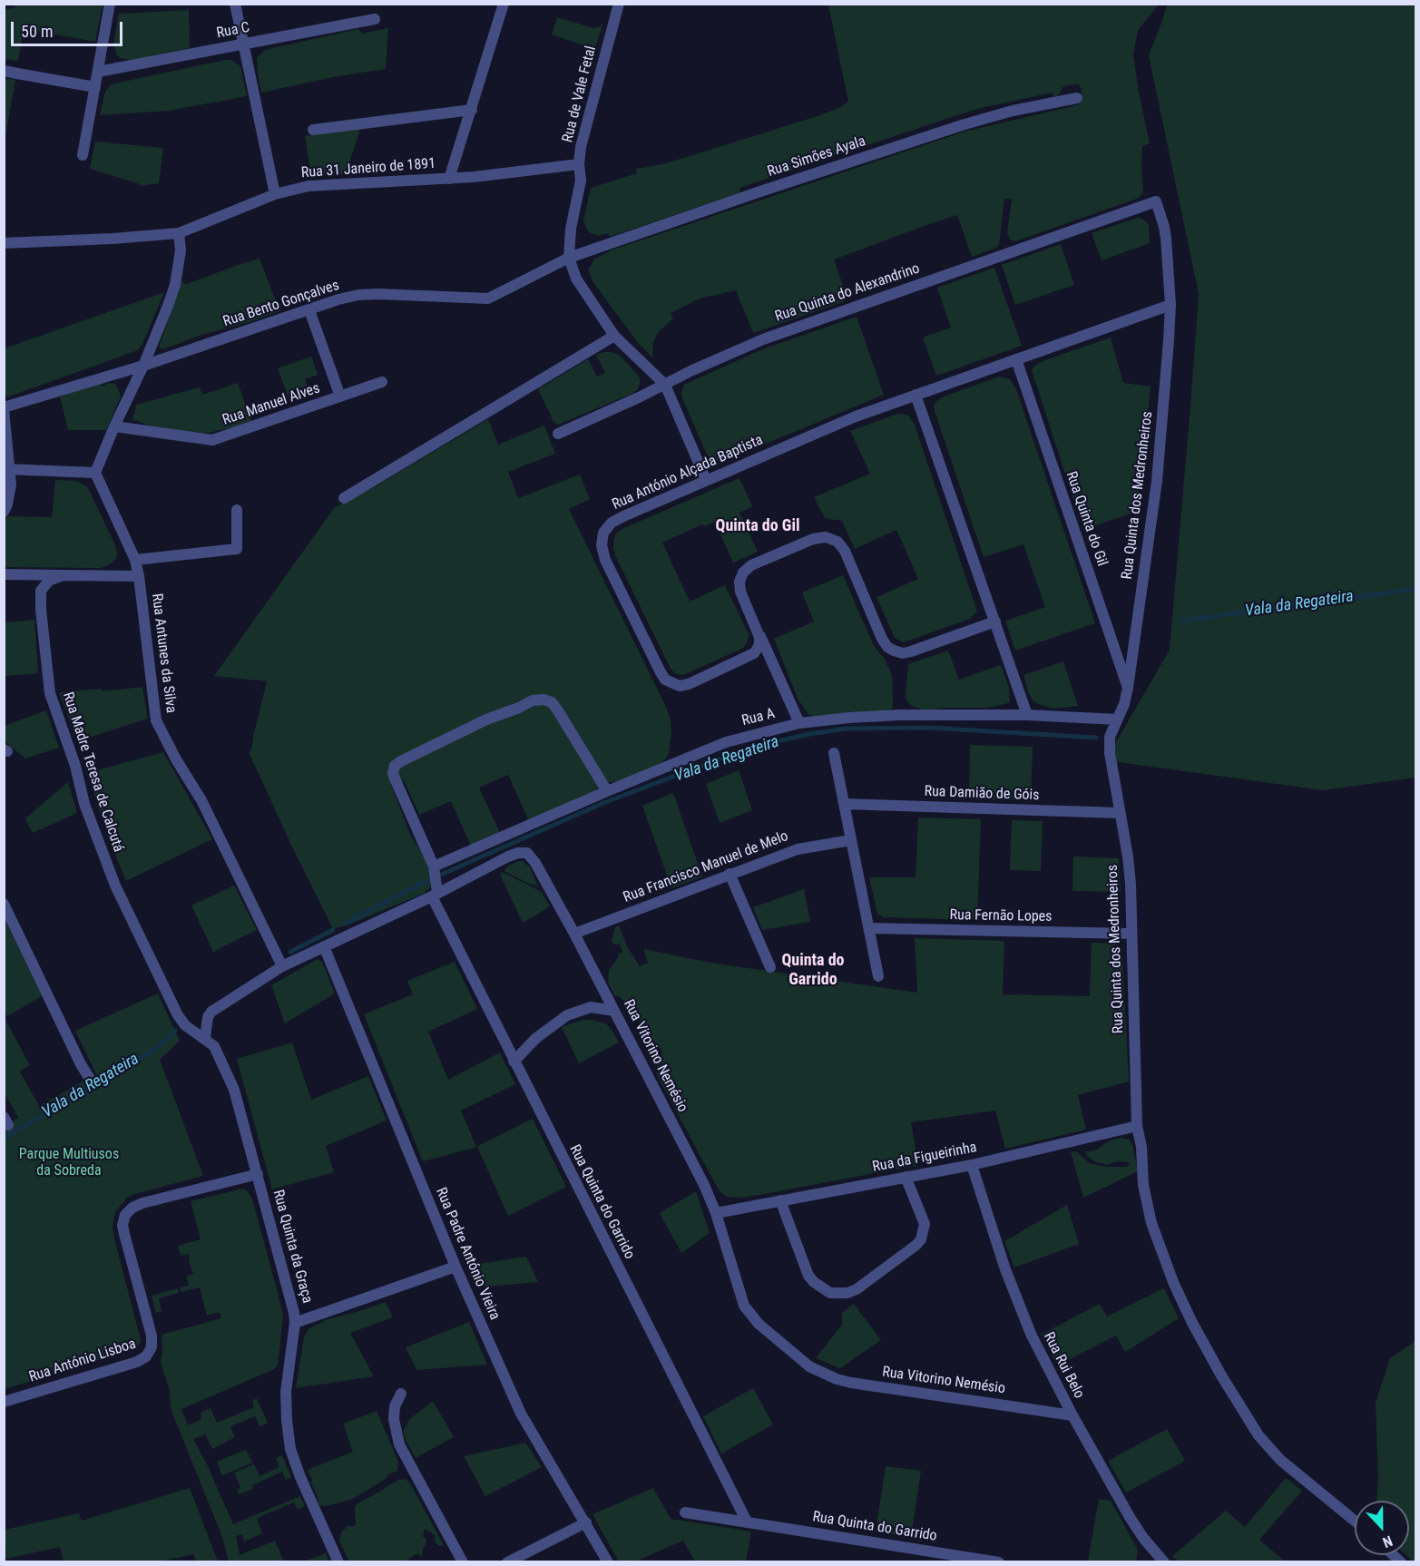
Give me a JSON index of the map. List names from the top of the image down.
{
  "streets": {
    "street": [
      "Rua C",
      "Rua de Vale Fetal",
      "Rua Simões Ayala",
      "Rua 31 Janeiro de 1891",
      "Rua Quinta do Alexandrino",
      "Rua Bento Gonçalves",
      "Rua Manuel Alves",
      "Rua António Alçada Baptista",
      "Rua Quinta dos Medronheiros",
      "Rua Quinta do Gil",
      "Rua Antunes da Silva",
      "Rua A",
      "Rua Madre Teresa de Calcutá",
      "Rua Damião de Góis",
      "Rua Francisco Manuel de Melo",
      "Rua Fernão Lopes",
      "Rua Vitorino Nemésio",
      "Rua da Figueirinha",
      "Rua Quinta do Garrido",
      "Rua Quinta da Graça",
      "Rua Padre António Vieira",
      "Rua António Lisboa",
      "Rua Rui Belo"
    ]
  },
  "crossings": [
    ["Rua de Vale Fetal", "Rua Simões Ayala"],
    ["Rua de Vale Fetal", "Rua 31 Janeiro de 1891"],
    ["Rua de Vale Fetal", "Rua Bento Gonçalves"],
    ["Rua Simões Ayala", "Rua Bento Gonçalves"],
    ["Rua Quinta do Alexandrino", "Rua Quinta dos Medronheiros"],
    ["Rua Bento Gonçalves", "Rua Manuel Alves"],
    ["Rua António Alçada Baptista", "Rua Quinta dos Medronheiros"],
    ["Rua António Alçada Baptista", "Rua Quinta do Gil"],
    ["Rua Quinta dos Medronheiros", "Rua Quinta do Gil"],
    ["Rua Quinta dos Medronheiros", "Rua A"],
    ["Rua Quinta dos Medronheiros", "Rua Damião de Góis"],
    ["Rua Quinta dos Medronheiros", "Rua Fernão Lopes"],
    ["Rua Quinta dos Medronheiros", "Rua da Figueirinha"],
    ["Rua Antunes da Silva", "Rua Vitorino Nemésio"],
    ["Rua A", "Rua Quinta do Garrido"],
    ["Rua Madre Teresa de Calcutá", "Rua Vitorino Nemésio"],
    ["Rua Madre Teresa de Calcutá", "Rua Quinta da Graça"],
    ["Rua Francisco Manuel de Melo", "Rua Vitorino Nemésio"],
    ["Rua Vitorino Nemésio", "Rua da Figueirinha"],
    ["Rua Vitorino Nemésio", "Rua Quinta do Garrido"],
    ["Rua Vitorino Nemésio", "Rua Quinta da Graça"],
    ["Rua Vitorino Nemésio", "Rua Padre António Vieira"],
    ["Rua Vitorino Nemésio", "Rua Rui Belo"],
    ["Rua da Figueirinha", "Rua Rui Belo"],
    ["Rua Quinta da Graça", "Rua António Lisboa"]
  ],
  "districts": ["Quinta do Gil", "Quinta do Garrido"],
  "water": ["Vala da Regateira"],
  "parks": ["Parque Multiusos da Sobreda"],
  "scale_bar": "50 m",
  "north": "bottom"
}
